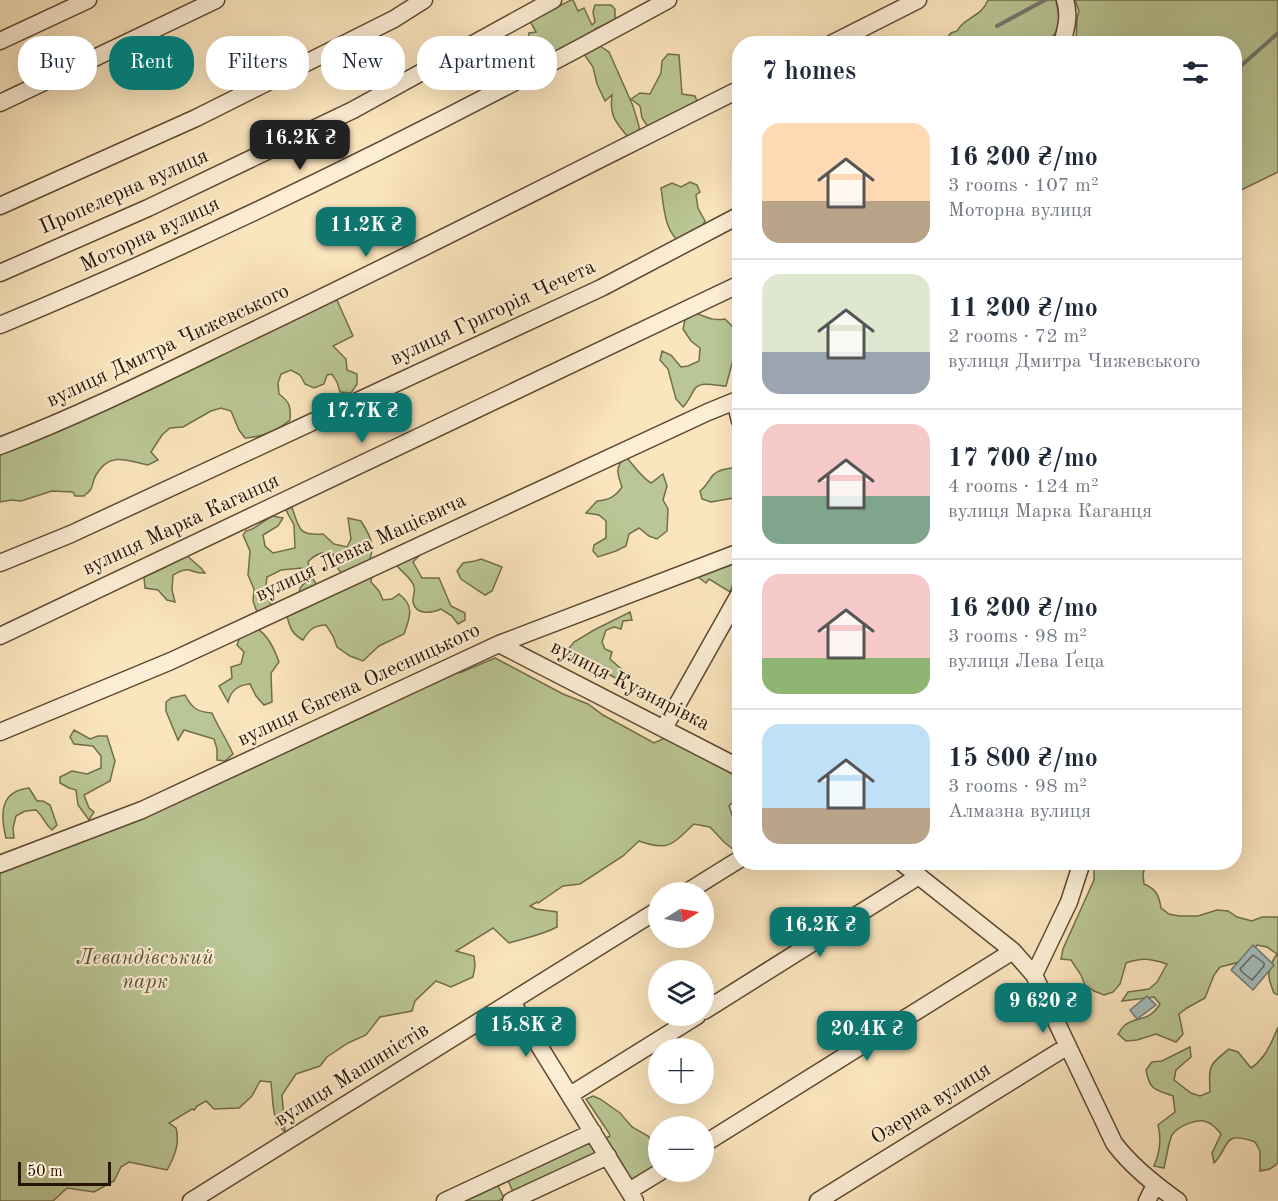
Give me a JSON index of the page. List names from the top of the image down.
{
  "streets": {
    "street": [
      "Пропелерна вулиця",
      "Моторна вулиця",
      "вулиця Григорія Чечета",
      "вулиця Дмитра Чижевського",
      "вулиця Марка Каганця",
      "вулиця Левка Мацієвича",
      "вулиця Євгена Олесницького",
      "вулиця Кузнярівка",
      "вулиця Машиністів",
      "Озерна вулиця"
    ]
  },
  "crossings": [
    ["вулиця Євгена Олесницького", "вулиця Кузнярівка"]
  ],
  "parks": ["Левандівський парк"],
  "scale_bar": "50 m",
  "north": "right",
  "page": {
    "chip": [
      "Buy",
      "Rent",
      "Filters",
      "New",
      "Apartment"
    ],
    "heading": "7 homes",
    "list": [
      {
        "name": "16 200 ₴/mo",
        "note": "3 rooms · 107 m² · Моторна вулиця"
      },
      {
        "name": "11 200 ₴/mo",
        "note": "2 rooms · 72 m² · вулиця Дмитра Чижевського"
      },
      {
        "name": "17 700 ₴/mo",
        "note": "4 rooms · 124 m² · вулиця Марка Каганця"
      },
      {
        "name": "16 200 ₴/mo",
        "note": "3 rooms · 98 m² · вулиця Лева Ґеца"
      },
      {
        "name": "15 800 ₴/mo",
        "note": "3 rooms · 98 m² · Алмазна вулиця"
      }
    ],
    "price": [
      "16.2K ₴",
      "11.2K ₴",
      "17.7K ₴",
      "16.2K ₴",
      "9 620 ₴",
      "15.8K ₴",
      "20.4K ₴"
    ],
    "map_buttons": ["+", "−"],
    "scale": "50 m"
  }
}
